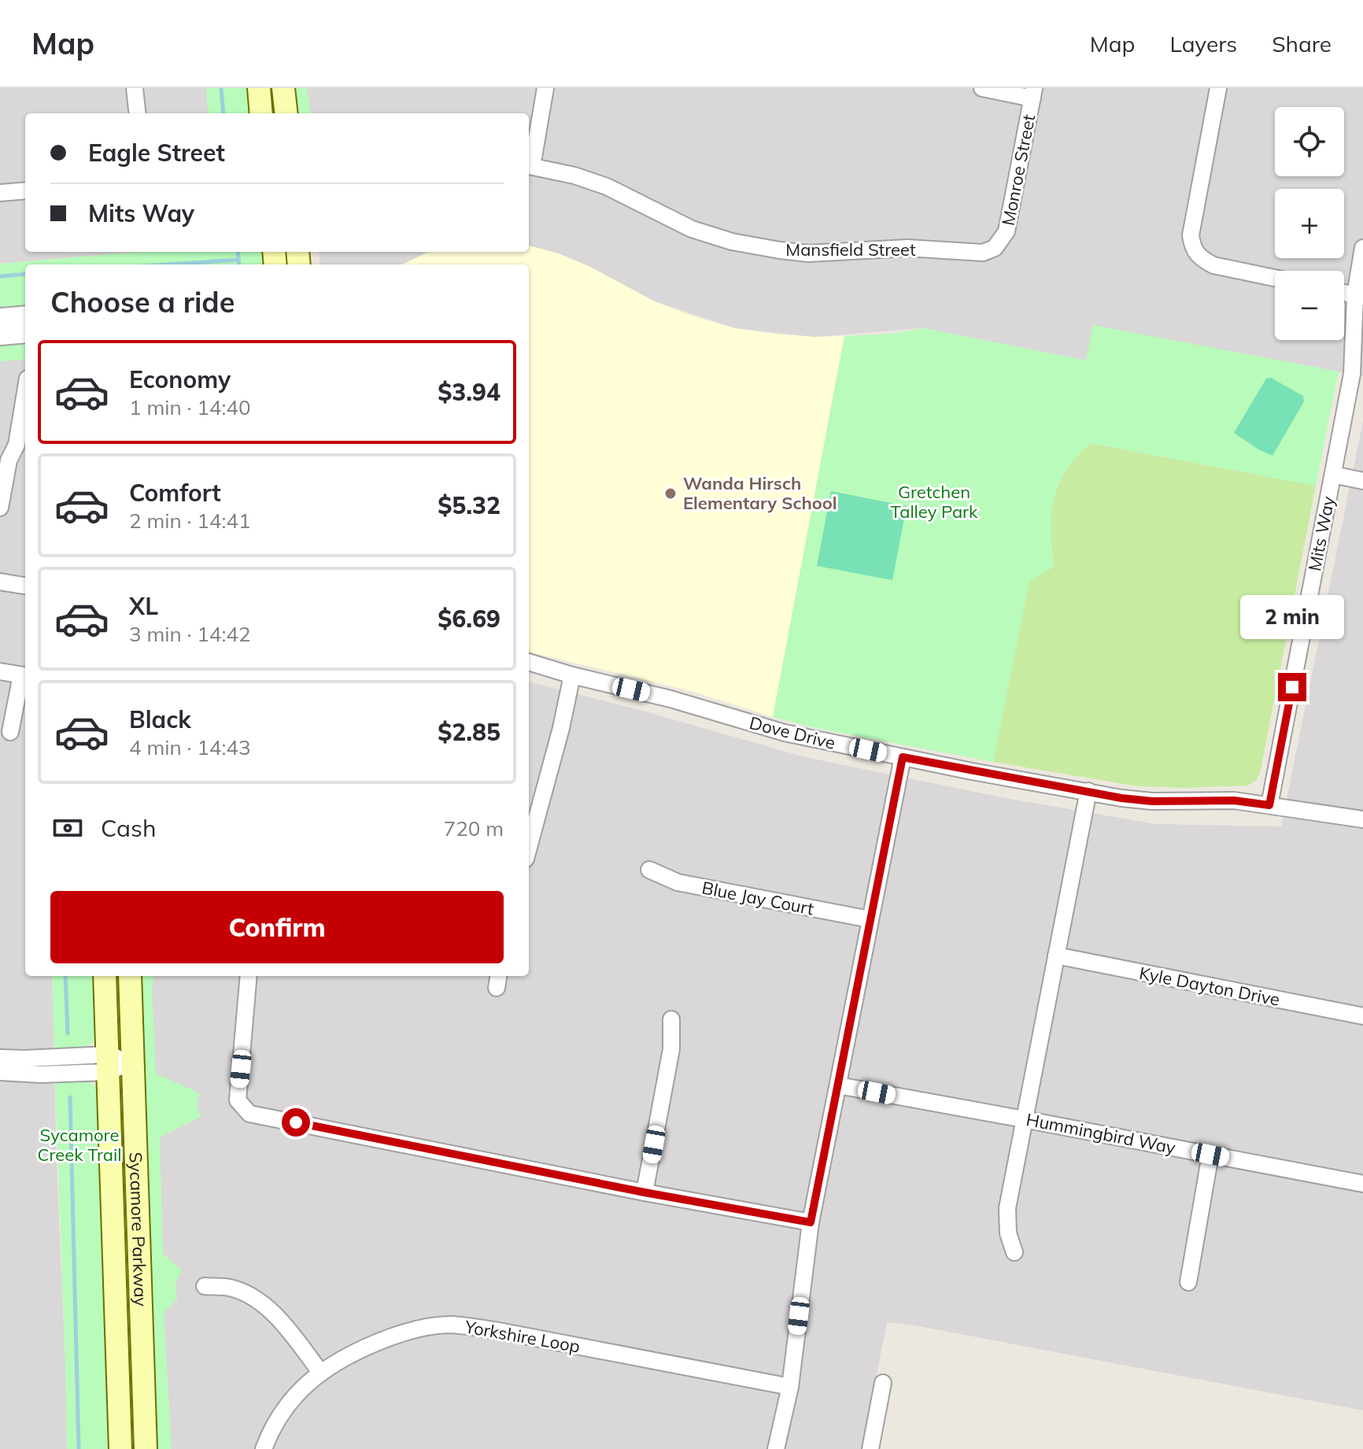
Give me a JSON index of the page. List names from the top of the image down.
{
  "streets": {
    "main road": ["Sycamore Parkway"],
    "street": [
      "Monroe Street",
      "Mansfield Street",
      "Mits Way",
      "Dove Drive",
      "Blue Jay Court",
      "Kyle Dayton Drive",
      "Hummingbird Way",
      "Yorkshire Loop"
    ]
  },
  "crossings": [
    ["Monroe Street", "Mansfield Street"],
    ["Mits Way", "Dove Drive"]
  ],
  "parks": ["Gretchen Talley Park", "Sycamore Creek Trail"],
  "places": ["Wanda Hirsch Elementary School"],
  "page": {
    "header": "Map",
    "nav": ["Map", "Layers", "Share"],
    "map_buttons": ["+", "−"],
    "banner": ["Eagle Street", "Mits Way"],
    "heading": "Choose a ride",
    "list": [
      {
        "name": "Economy",
        "note": "1 min · 14:40",
        "value": "$3.94"
      },
      {
        "name": "Comfort",
        "note": "2 min · 14:41",
        "value": "$5.32"
      },
      {
        "name": "XL",
        "note": "3 min · 14:42",
        "value": "$6.69"
      },
      {
        "name": "Black",
        "note": "4 min · 14:43",
        "value": "$2.85"
      }
    ],
    "bubble": "2 min",
    "pay": ["Cash", "720 m"],
    "buttons": "Confirm"
  }
}
